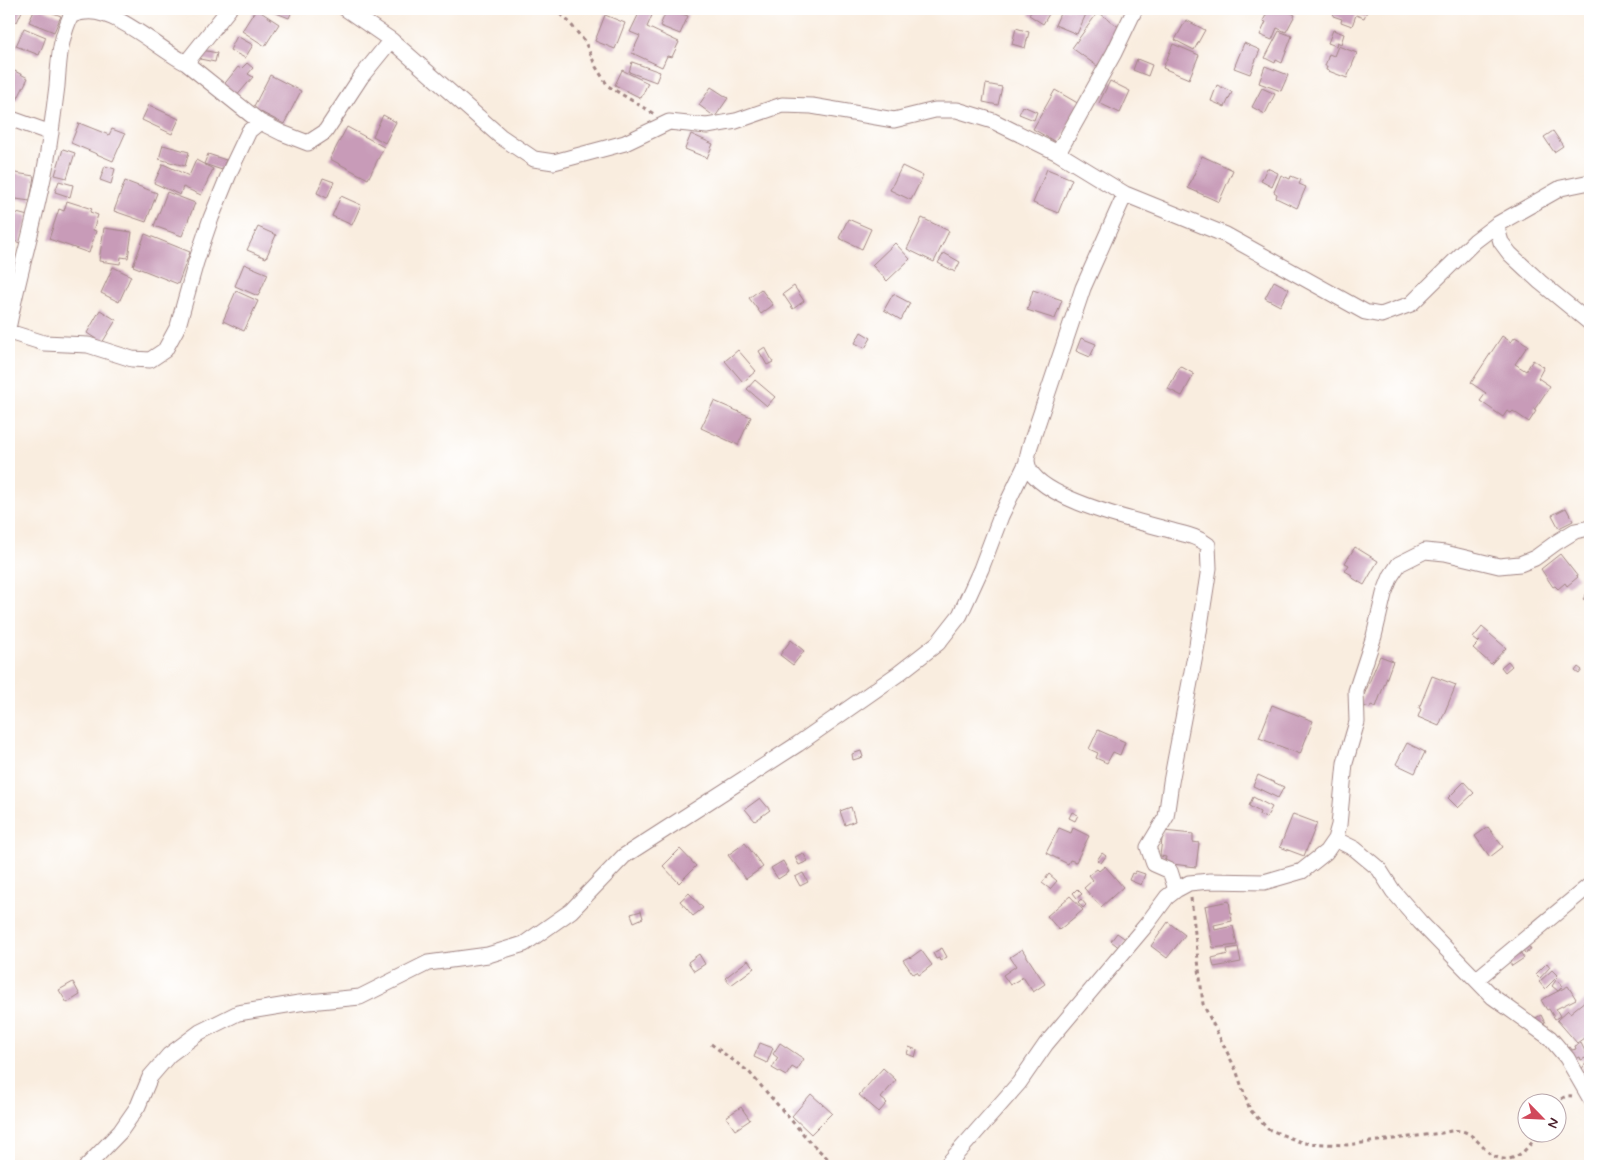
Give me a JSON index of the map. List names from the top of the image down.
{
  "north": "bottom right"
}
